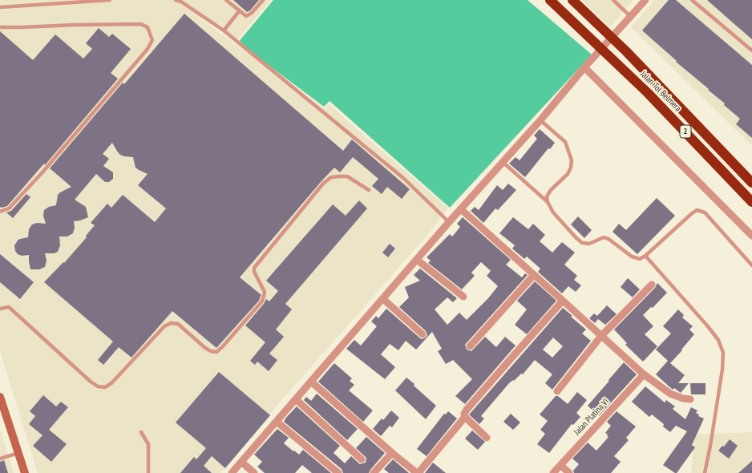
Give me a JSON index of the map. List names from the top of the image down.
{
  "streets": {
    "highway": ["Jalan Tol Belmera", "2"],
    "street": ["Jalan Platina VI"]
  }
}
